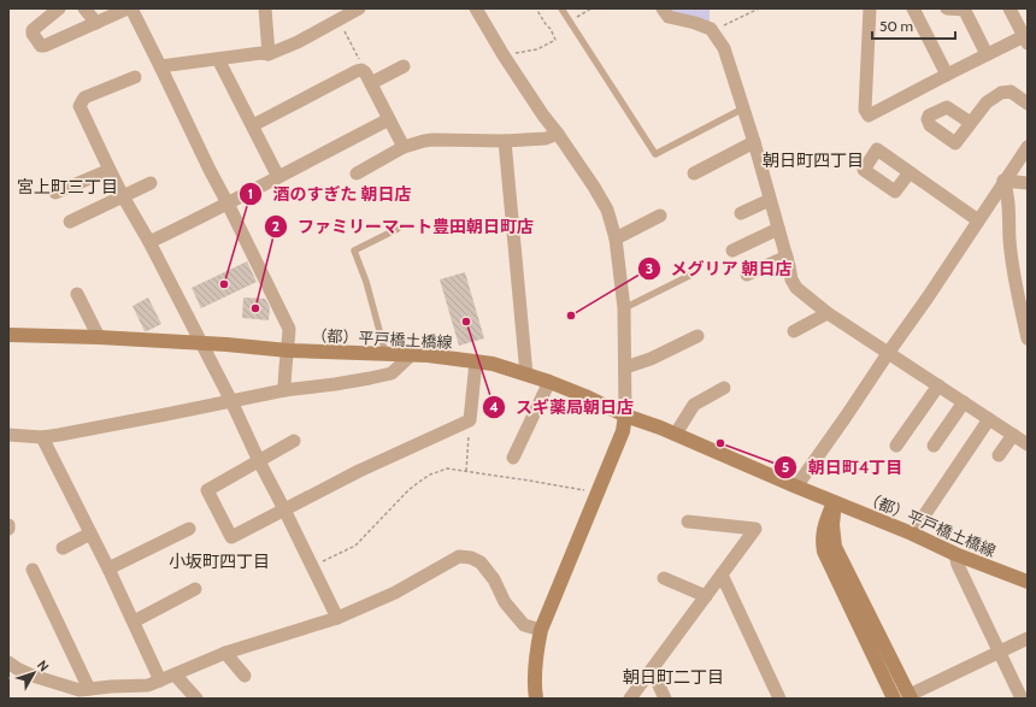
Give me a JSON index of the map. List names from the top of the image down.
{
  "streets": {
    "street": ["（都）平戸橋土橋線"]
  },
  "districts": [
    "朝日町四丁目",
    "宮上町三丁目",
    "小坂町四丁目",
    "朝日町二丁目"
  ],
  "places": [
    "酒のすぎた 朝日店",
    "ファミリーマート豊田朝日町店",
    "メグリア 朝日店",
    "スギ薬局朝日店",
    "朝日町4丁目"
  ],
  "scale_bar": "50 m",
  "north": "top right"
}
